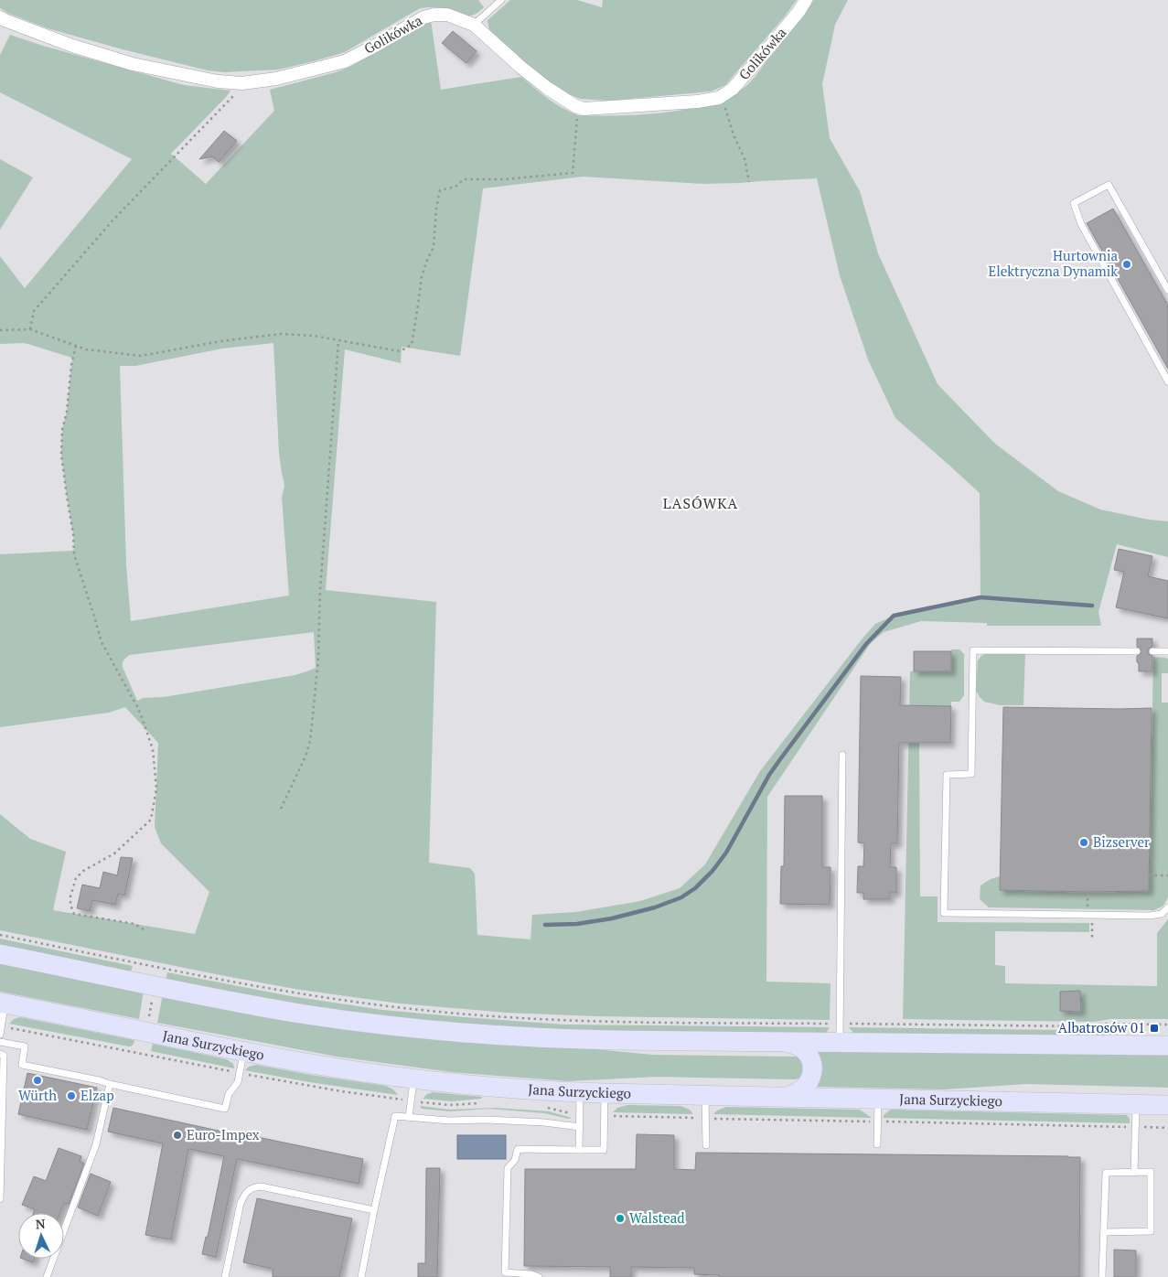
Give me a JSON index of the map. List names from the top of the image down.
{
  "streets": {
    "main road": ["Jana Surzyckiego"],
    "street": ["Golikówka"]
  },
  "districts": ["LASÓWKA"],
  "places": {
    "other": [
      "Hurtownia Elektryczna Dynamik",
      "Bizserver",
      "Würth",
      "Elzap",
      "Euro-Impex",
      "Walstead"
    ],
    "transit": ["Albatrosów 01"]
  },
  "north": "top"
}
